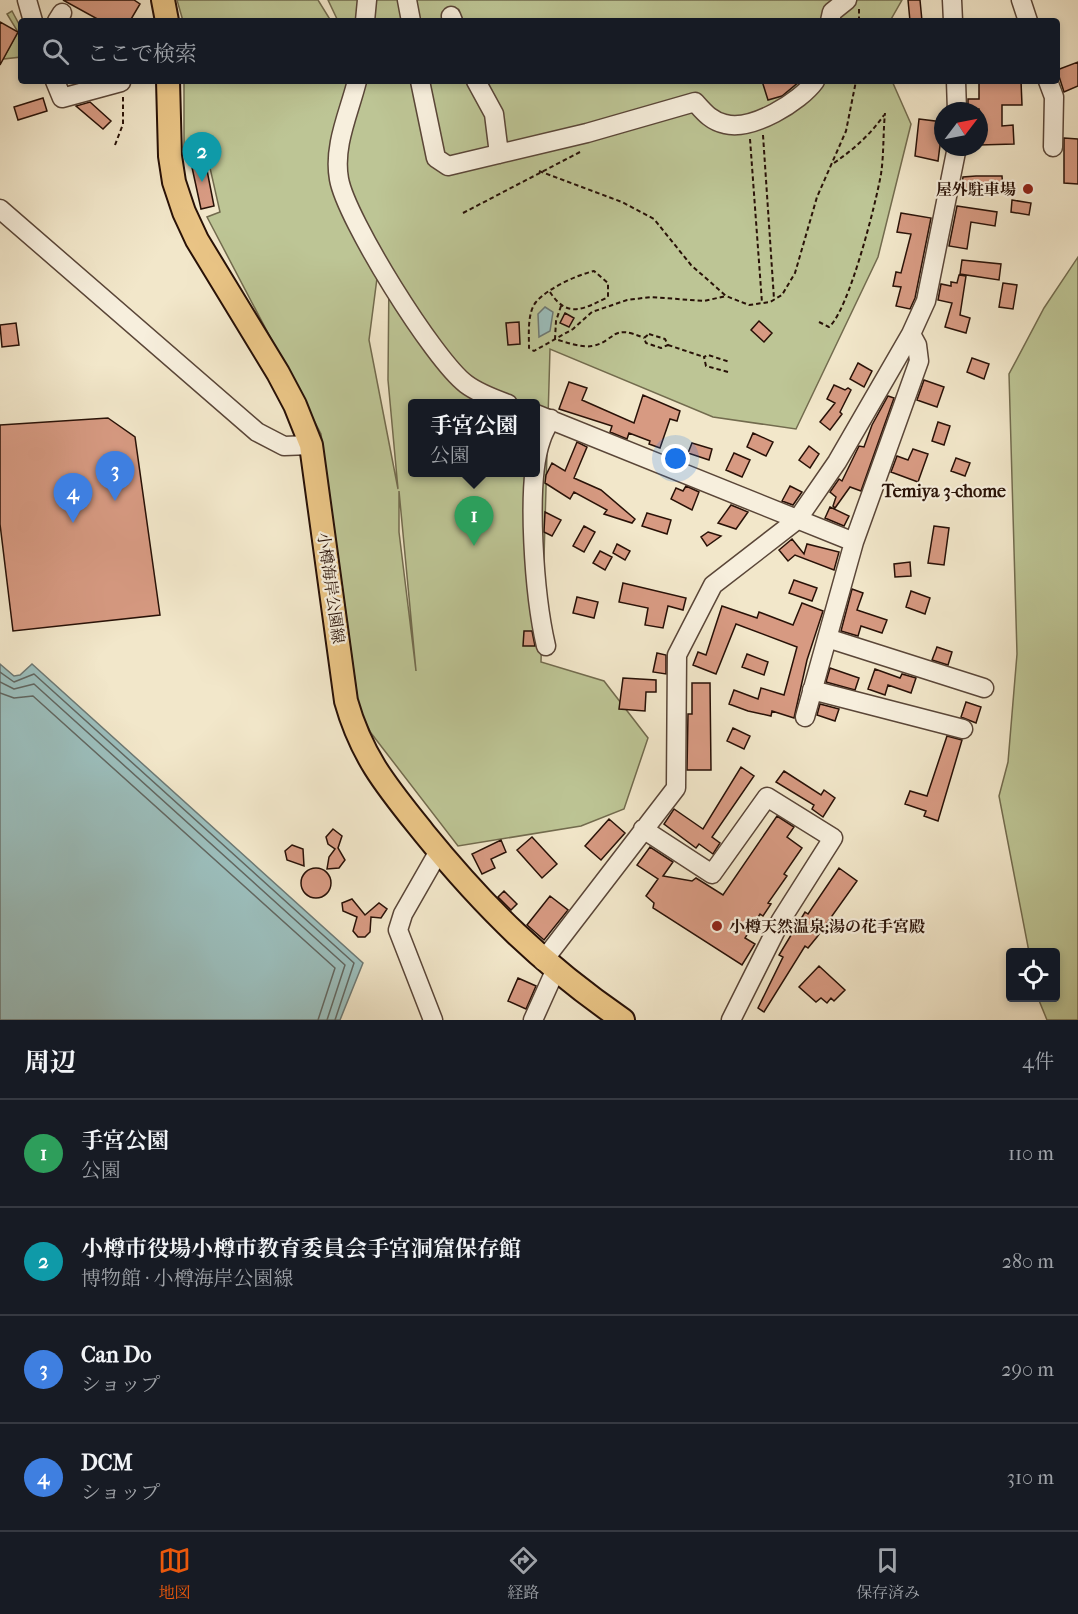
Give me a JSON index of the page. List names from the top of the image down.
{
  "streets": {
    "main road": ["小樽海岸公園線"]
  },
  "districts": ["Temiya 3-chome"],
  "places": ["屋外駐車場", "小樽天然温泉;湯の花手宮殿"],
  "north": "top right",
  "page": {
    "search": "ここで検索",
    "pins": [
      "2",
      "3",
      "4",
      "1"
    ],
    "popup": ["手宮公園", "公園"],
    "heading": ["周辺", "4件"],
    "list": [
      {
        "mark": "1",
        "name": "手宮公園",
        "note": "公園",
        "value": "110 m"
      },
      {
        "mark": "2",
        "name": "小樽市役場小樽市教育委員会手宮洞窟保存館",
        "note": "博物館 · 小樽海岸公園線",
        "value": "280 m"
      },
      {
        "mark": "3",
        "name": "Can Do",
        "note": "ショップ",
        "value": "290 m"
      },
      {
        "mark": "4",
        "name": "DCM",
        "note": "ショップ",
        "value": "310 m"
      }
    ],
    "nav": ["地図", "経路", "保存済み"]
  }
}
